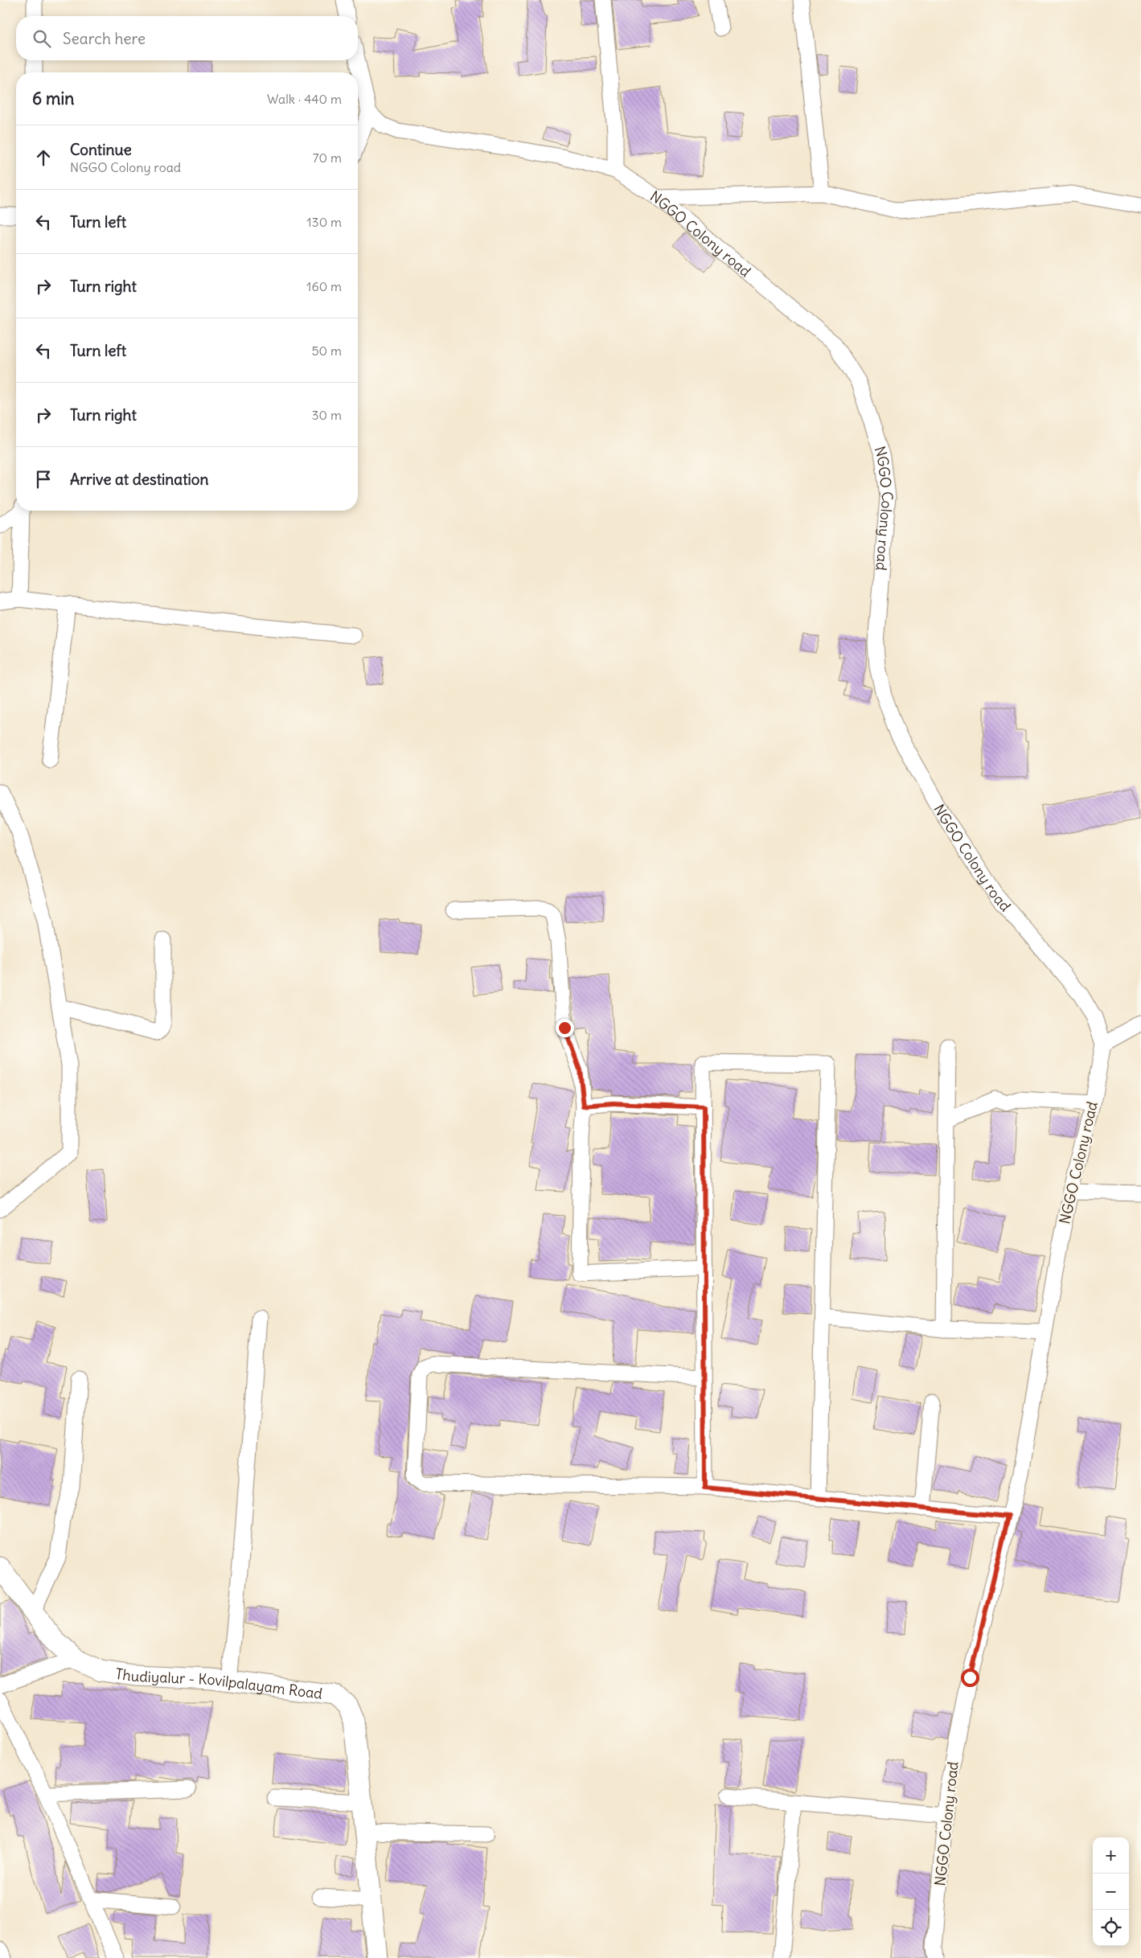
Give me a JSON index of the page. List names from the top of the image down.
{
  "streets": {
    "main road": ["Thudiyalur - Kovilpalayam Road"],
    "street": ["NGGO Colony road"]
  },
  "page": {
    "search": "Search here",
    "heading": ["6 min", "Walk · 440 m"],
    "list": [
      ["Continue", "NGGO Colony road", "70 m"],
      ["Turn left", "130 m"],
      ["Turn right", "160 m"],
      ["Turn left", "50 m"],
      ["Turn right", "30 m"],
      "Arrive at destination"
    ],
    "map_buttons": ["+", "−"]
  }
}
